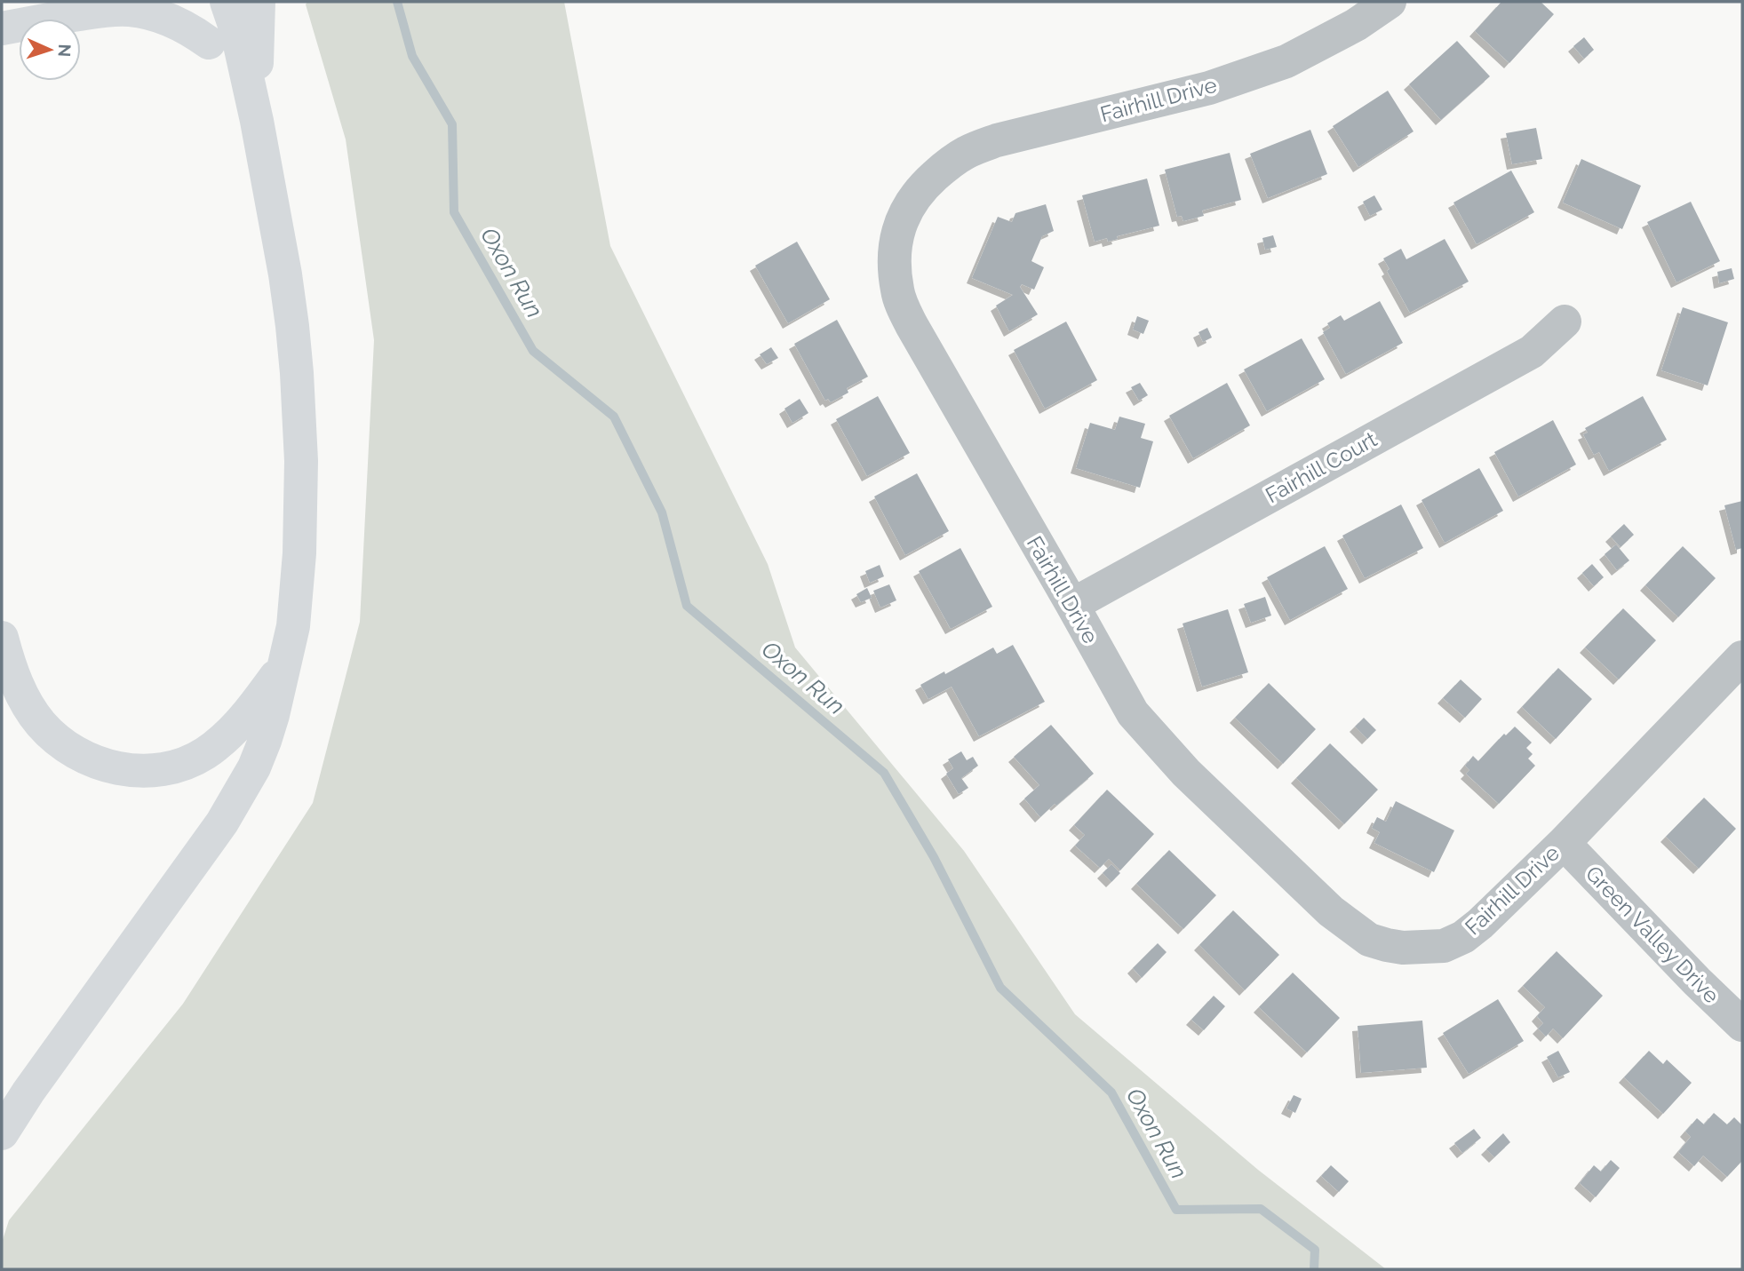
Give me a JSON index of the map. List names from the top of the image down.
{
  "streets": {
    "street": ["Fairhill Drive", "Fairhill Court", "Green Valley Drive"]
  },
  "crossings": [
    ["Fairhill Drive", "Fairhill Court"],
    ["Fairhill Drive", "Green Valley Drive"]
  ],
  "water": ["Oxon Run"],
  "north": "right"
}
